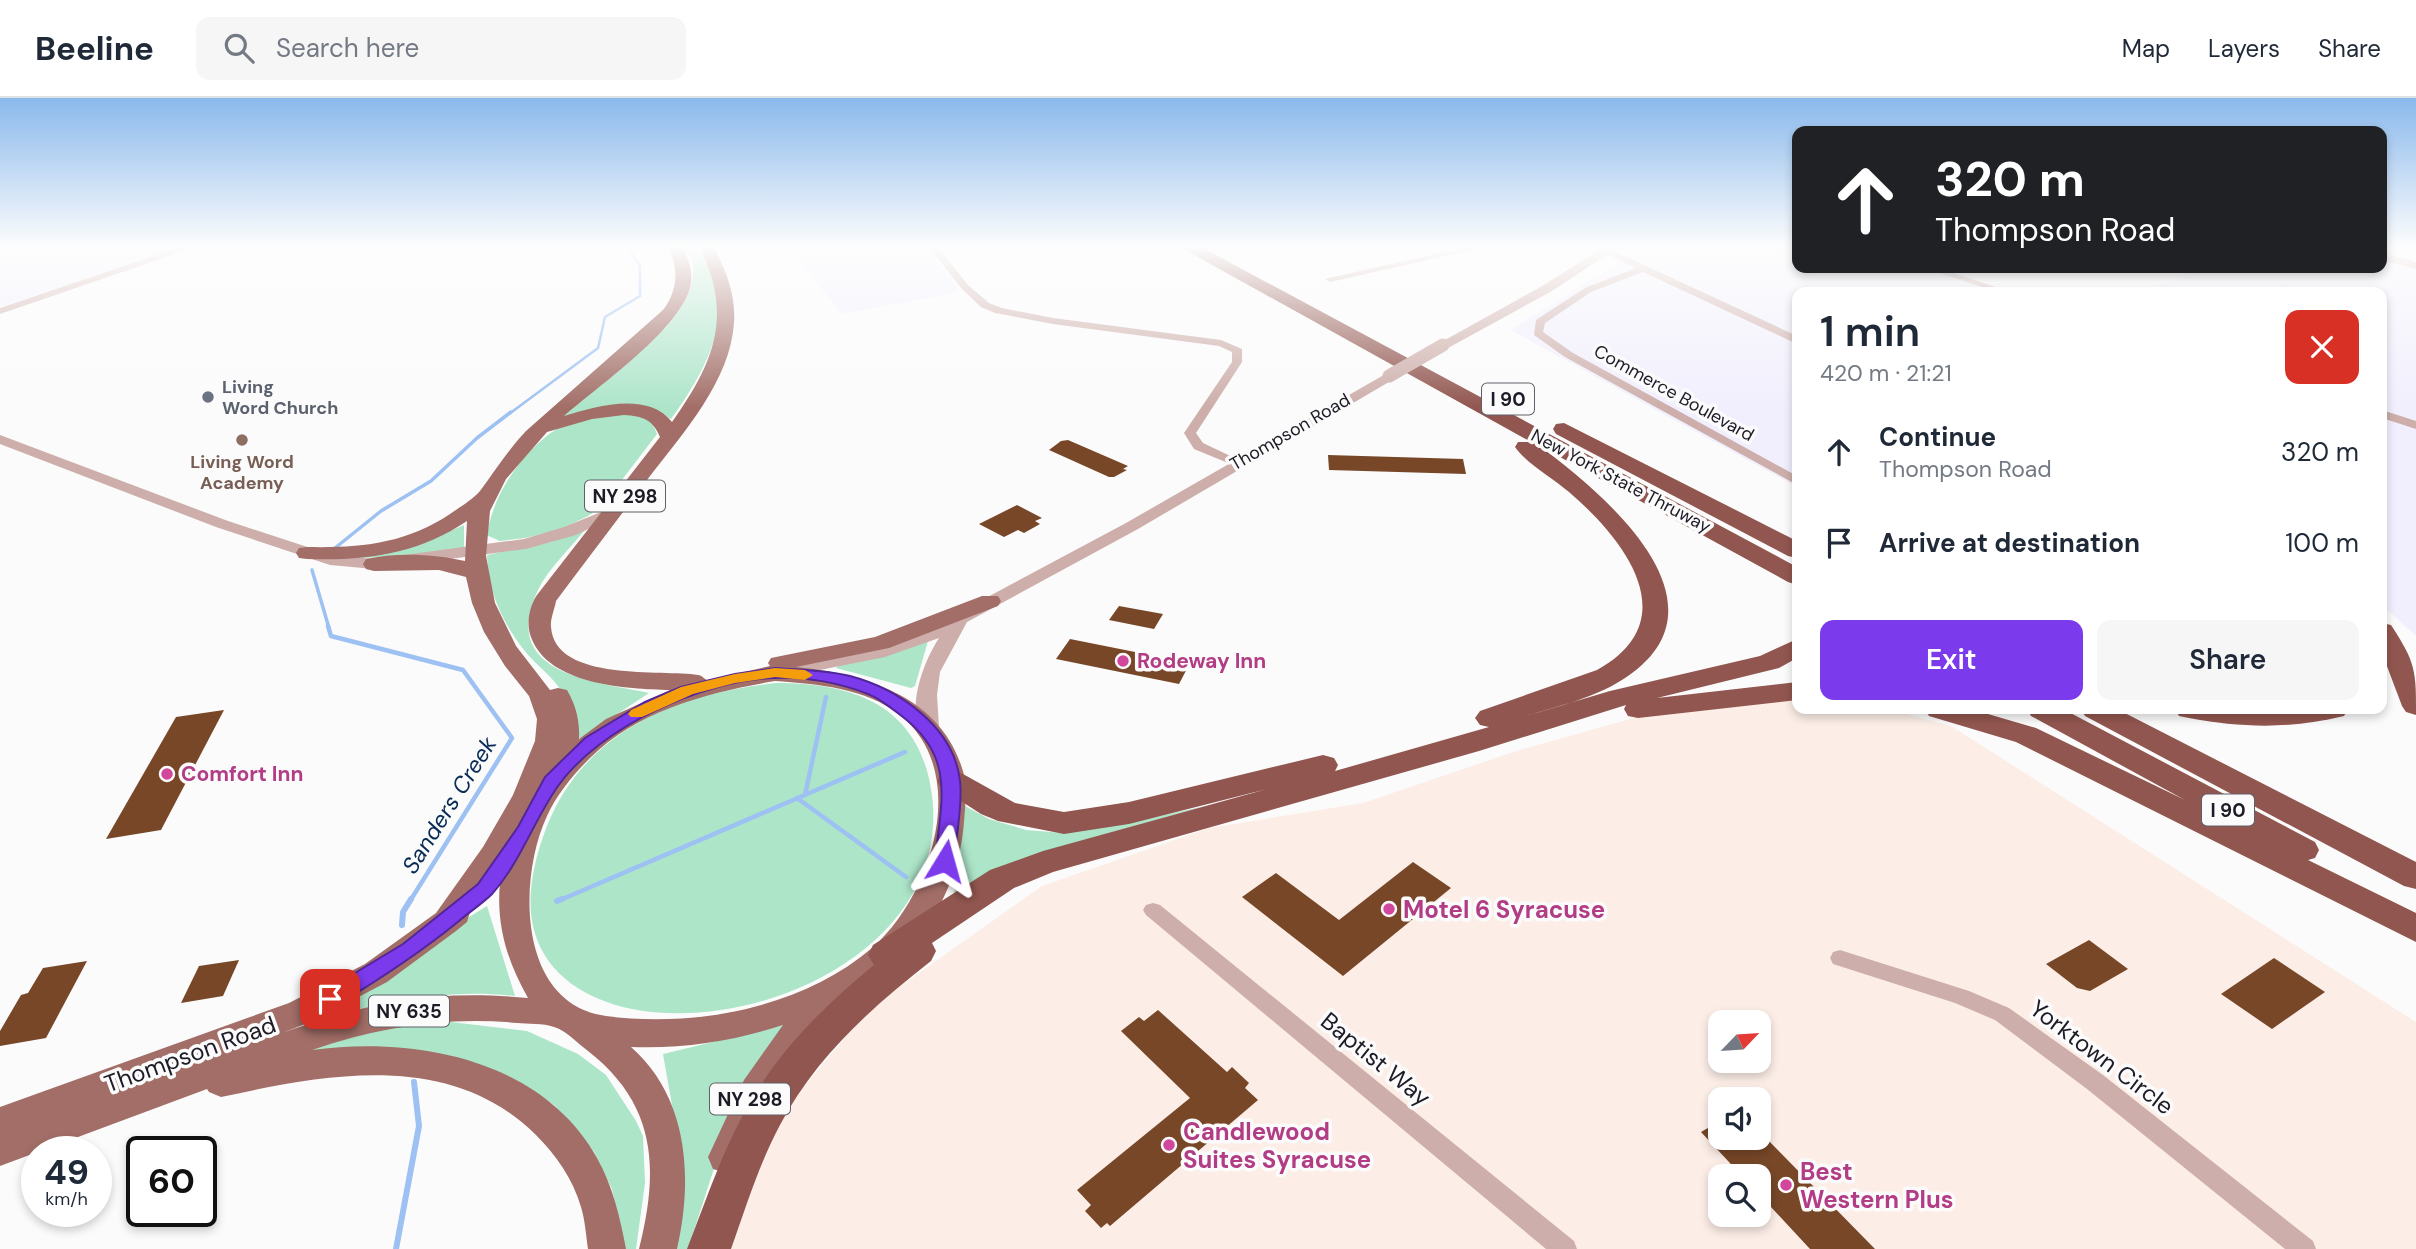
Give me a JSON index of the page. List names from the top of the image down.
{
  "streets": {
    "highway": ["I 90", "New York State Thruway"],
    "main road": ["Thompson Road", "NY 298", "NY 635"],
    "street": ["Commerce Boulevard", "Yorktown Circle", "Baptist Way"]
  },
  "crossings": [
    ["Thompson Road", "NY 298"]
  ],
  "water": ["Sanders Creek"],
  "places": [
    "Living Word Church",
    "Living Word Academy",
    "Rodeway Inn",
    "Comfort Inn",
    "Motel 6 Syracuse",
    "Candlewood Suites Syracuse",
    "Best Western Plus"
  ],
  "north": "top right",
  "page": {
    "header": "Beeline",
    "search": "Search here",
    "nav": ["Map", "Layers", "Share"],
    "turn": ["320 m", "Thompson Road"],
    "heading": ["1 min", "420 m · 21:21"],
    "list": [
      {
        "name": "Continue",
        "note": "Thompson Road",
        "value": "320 m"
      },
      {
        "name": "Arrive at destination",
        "value": "100 m"
      }
    ],
    "buttons": ["Exit", "Share"],
    "speed": "49 km/h",
    "limit": "60"
  }
}
